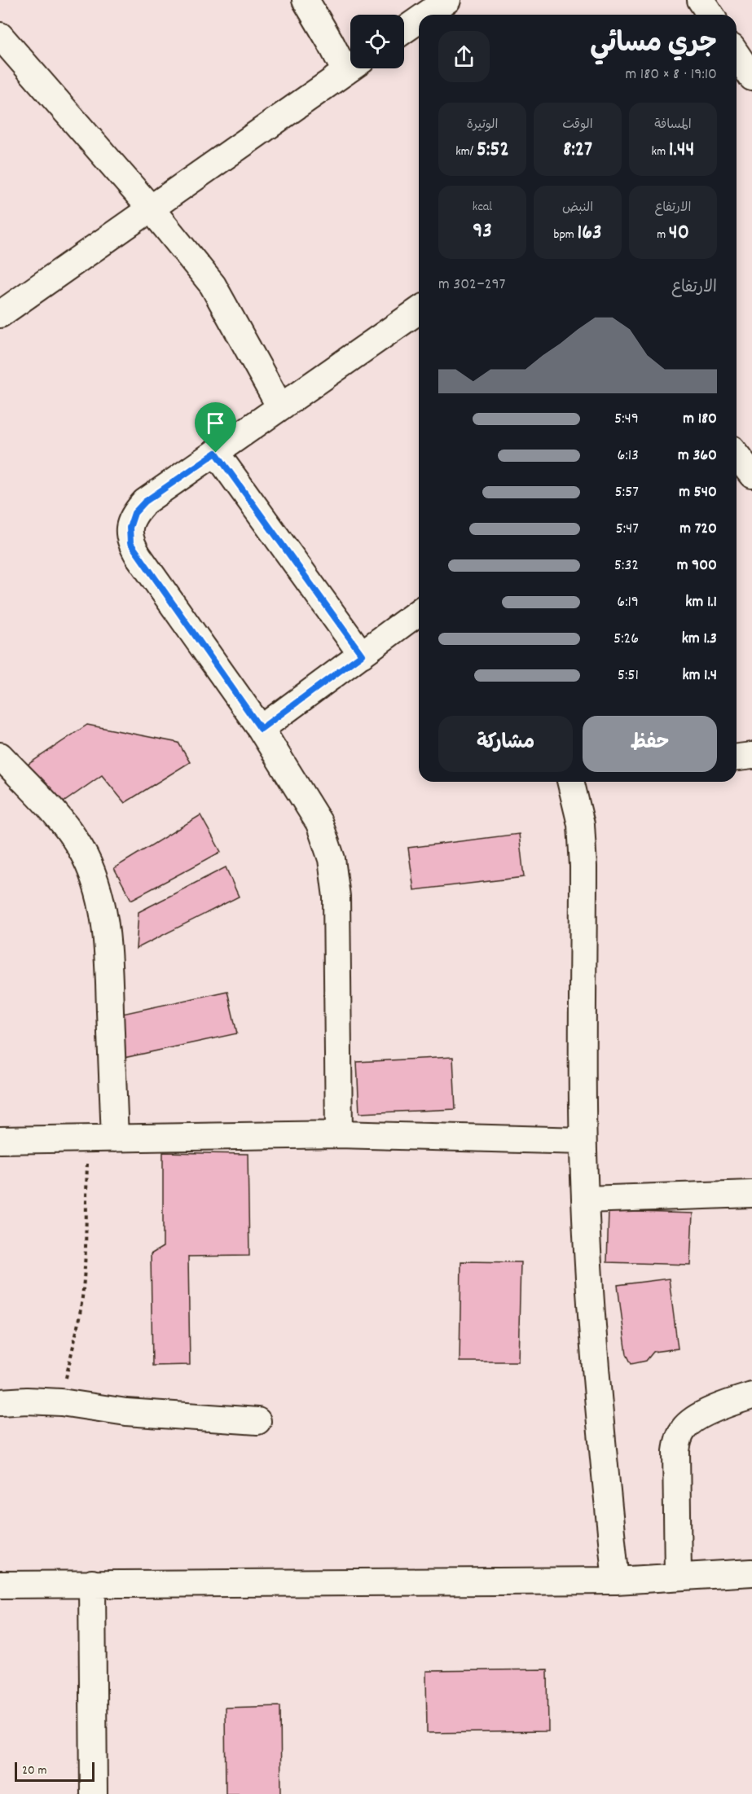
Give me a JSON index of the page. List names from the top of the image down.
{
  "scale_bar": "20 m",
  "page": {
    "heading": ["جري مسائي", "19:10 · 8 × 180 m"],
    "stats": [
      ["المسافة", "1.44 km"],
      ["الوقت", "8:27"],
      ["الوتيرة", "5:52 /km"],
      ["الارتفاع", "40 m"],
      ["النبض", "163 bpm"],
      ["kcal", "93"]
    ],
    "chart": ["الارتفاع", "297–302 m"],
    "list": [
      {
        "name": "180 m",
        "note": "5:49"
      },
      {
        "name": "360 m",
        "note": "6:13"
      },
      {
        "name": "540 m",
        "note": "5:57"
      },
      {
        "name": "720 m",
        "note": "5:47"
      },
      {
        "name": "900 m",
        "note": "5:32"
      },
      {
        "name": "1.1 km",
        "note": "6:19"
      },
      {
        "name": "1.3 km",
        "note": "5:26"
      },
      {
        "name": "1.4 km",
        "note": "5:51"
      }
    ],
    "buttons": ["حفظ", "مشاركة"],
    "scale": "20 m"
  }
}
